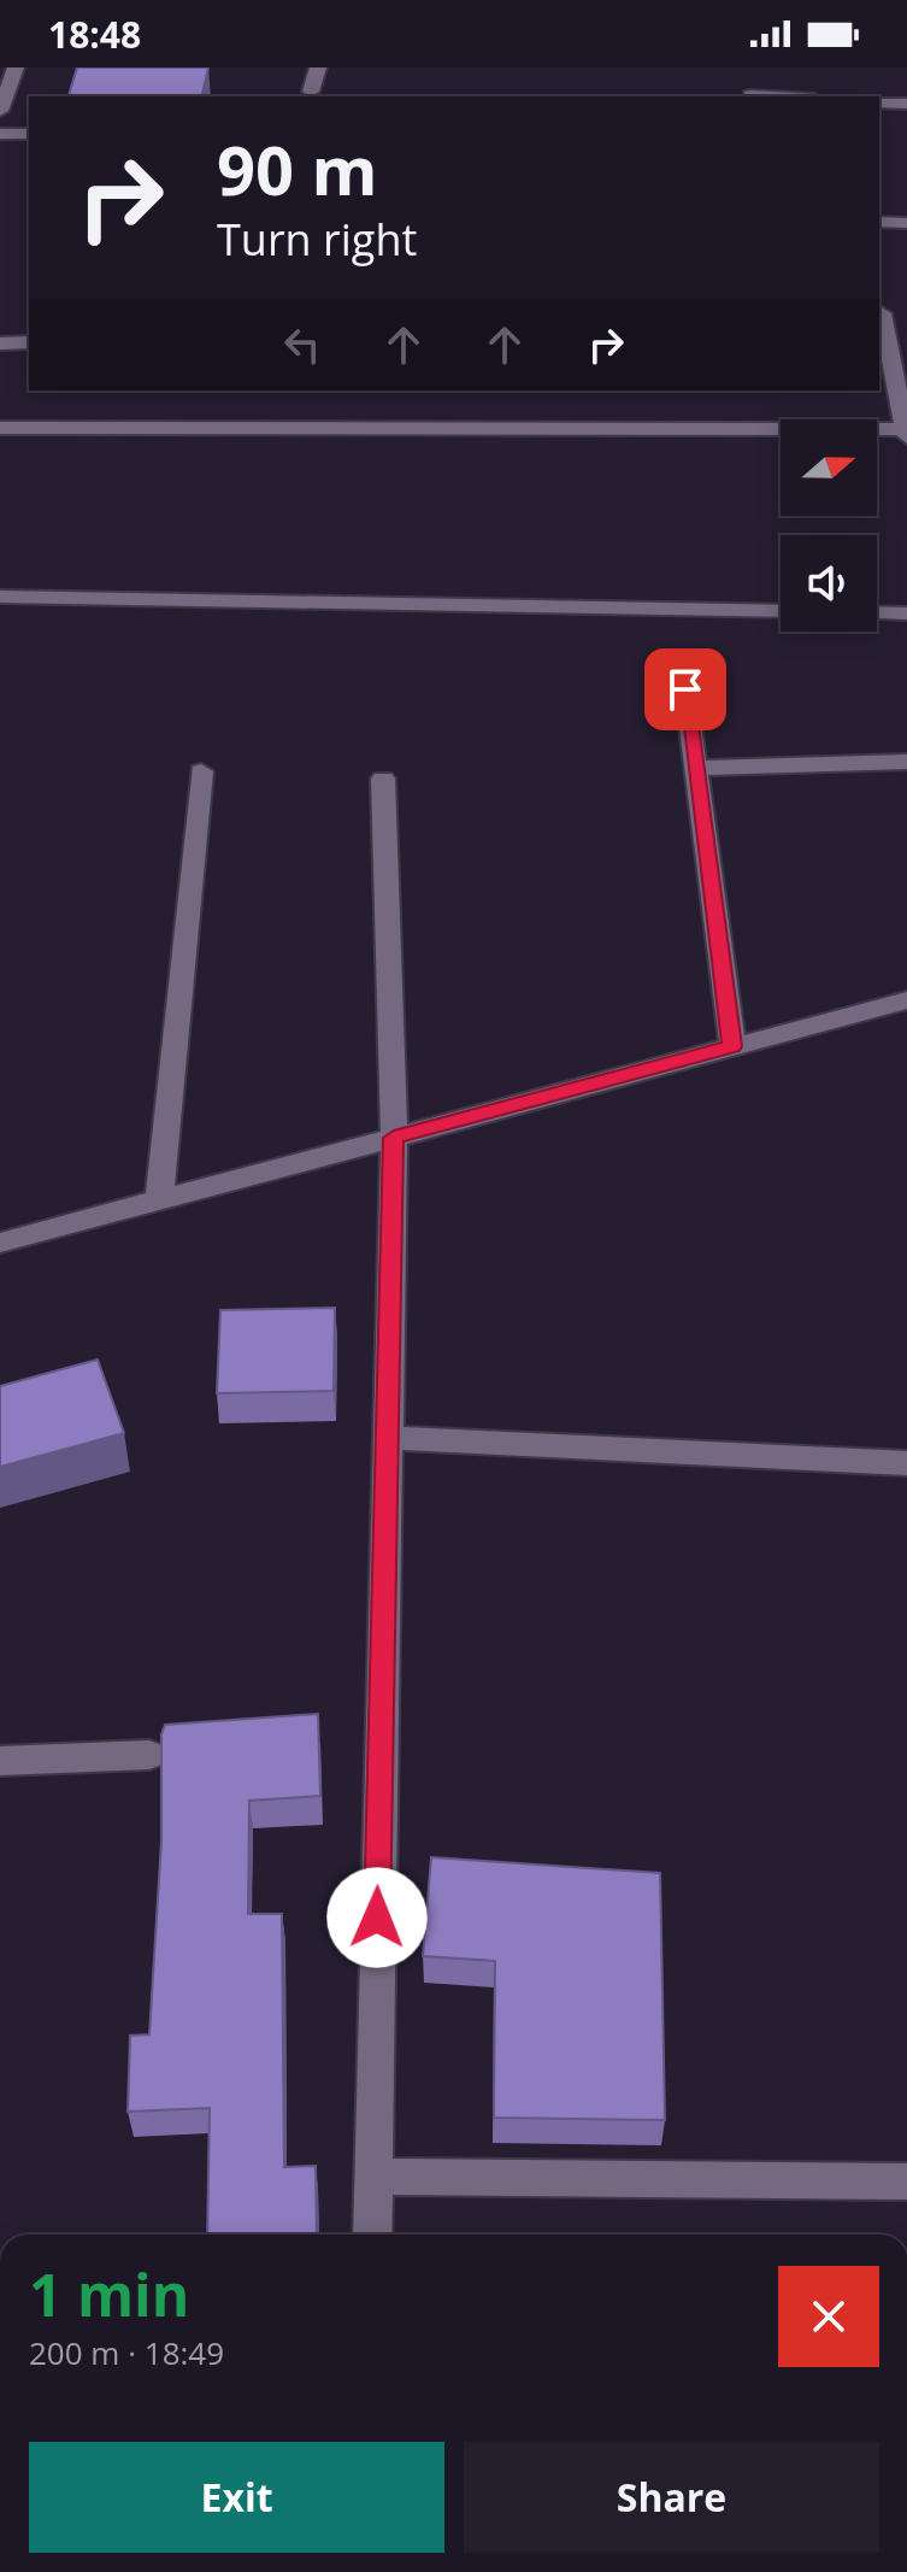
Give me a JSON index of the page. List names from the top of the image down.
{
  "north": "right",
  "page": {
    "status": "18:48",
    "turn": ["90 m", "Turn right"],
    "heading": ["1 min", "200 m · 18:49"],
    "buttons": ["Exit", "Share"]
  }
}
